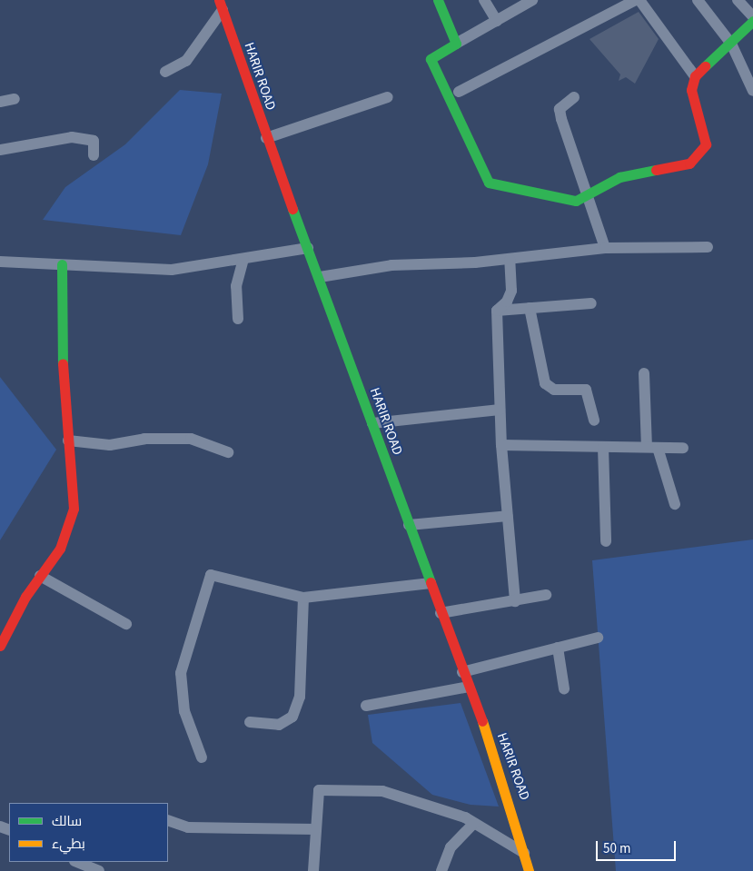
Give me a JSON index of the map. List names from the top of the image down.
{
  "streets": {
    "street": ["HARIR ROAD"]
  },
  "legend": ["سالك", "بطيء"],
  "scale_bar": "50 m"
}
